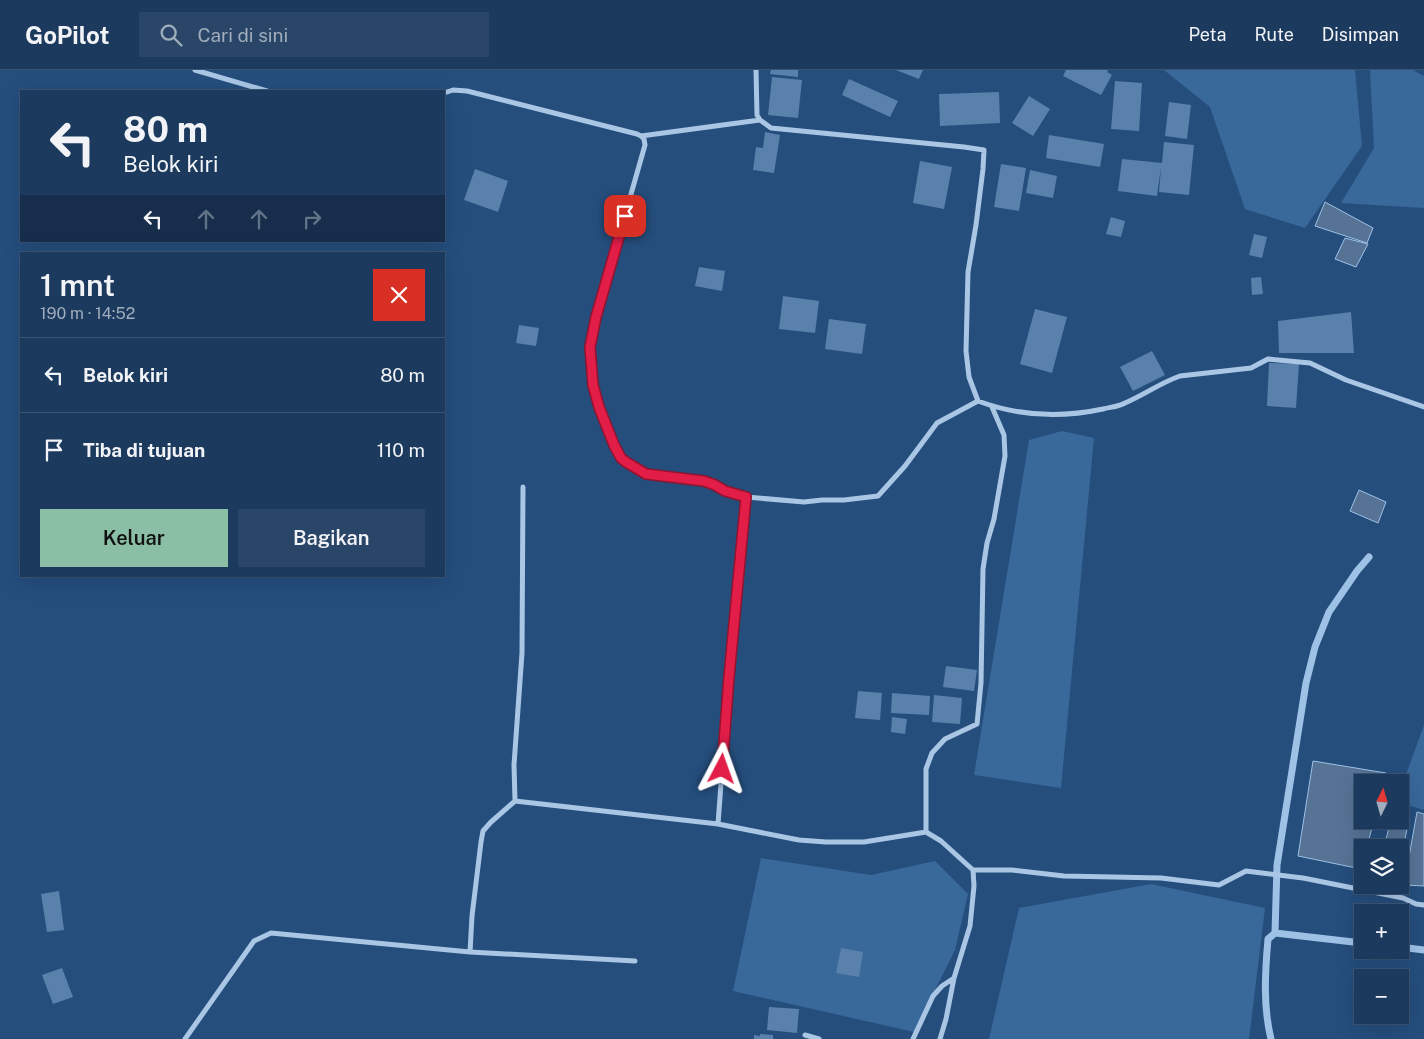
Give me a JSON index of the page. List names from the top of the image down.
{
  "north": "top",
  "page": {
    "header": "GoPilot",
    "search": "Cari di sini",
    "nav": ["Peta", "Rute", "Disimpan"],
    "turn": ["80 m", "Belok kiri"],
    "heading": ["1 mnt", "190 m · 14:52"],
    "list": [
      {
        "name": "Belok kiri",
        "value": "80 m"
      },
      {
        "name": "Tiba di tujuan",
        "value": "110 m"
      }
    ],
    "buttons": ["Keluar", "Bagikan"],
    "map_buttons": ["+", "−"]
  }
}
